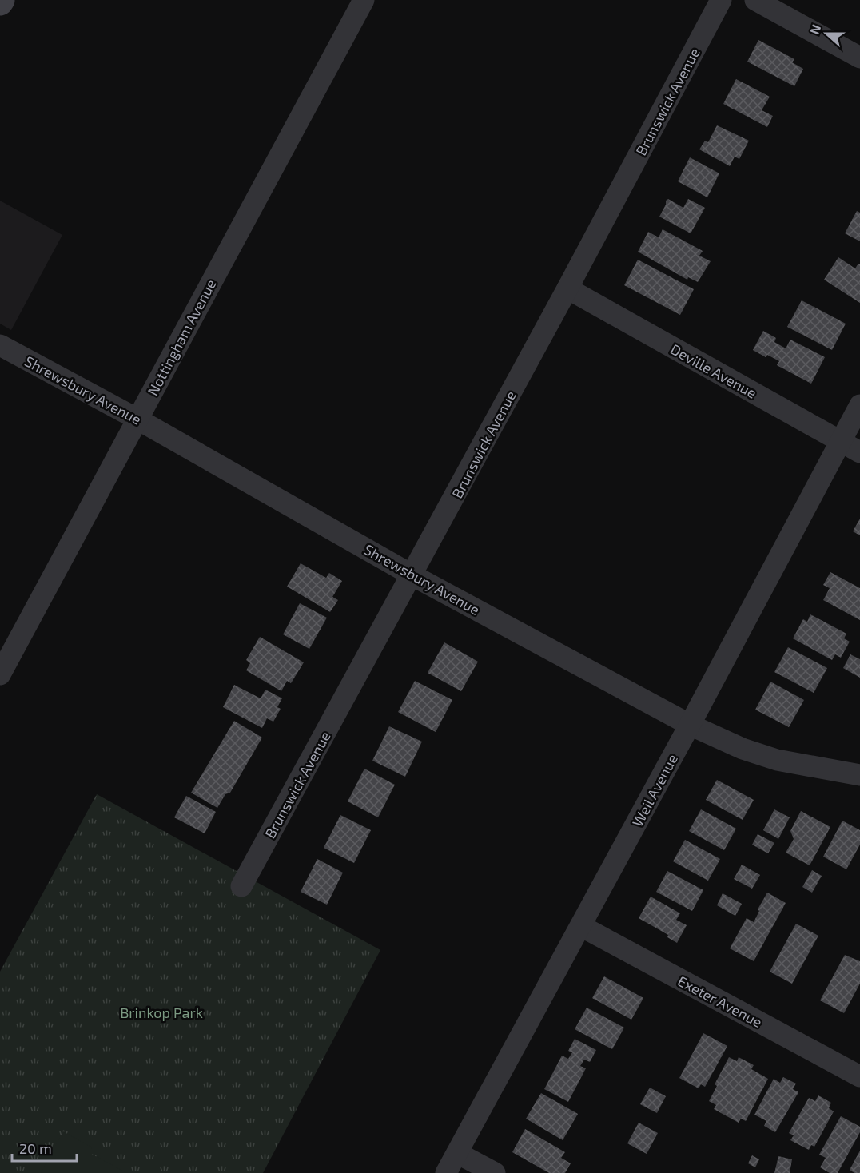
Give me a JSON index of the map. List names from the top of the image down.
{
  "streets": {
    "street": [
      "Brunswick Avenue",
      "Nottingham Avenue",
      "Deville Avenue",
      "Shrewsbury Avenue",
      "Weil Avenue",
      "Exeter Avenue"
    ]
  },
  "crossings": [
    ["Brunswick Avenue", "Deville Avenue"],
    ["Brunswick Avenue", "Shrewsbury Avenue"],
    ["Nottingham Avenue", "Shrewsbury Avenue"],
    ["Deville Avenue", "Weil Avenue"],
    ["Shrewsbury Avenue", "Weil Avenue"],
    ["Weil Avenue", "Exeter Avenue"]
  ],
  "parks": ["Brinkop Park"],
  "scale_bar": "20 m",
  "north": "left"
}
